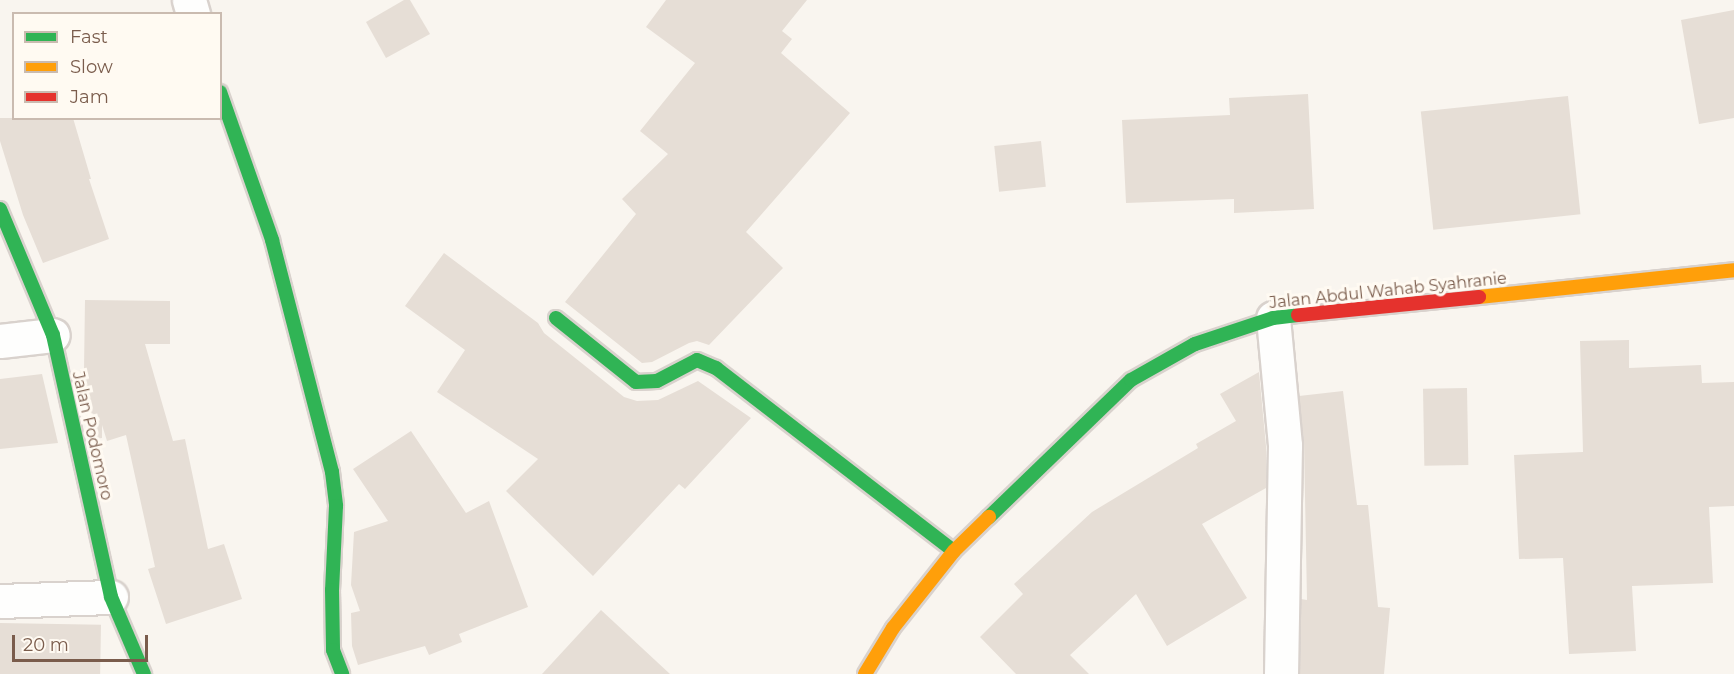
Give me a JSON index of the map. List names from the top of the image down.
{
  "streets": {
    "street": ["Jalan Abdul Wahab Syahranie", "Jalan Podomoro"]
  },
  "legend": ["Fast", "Slow", "Jam"],
  "scale_bar": "20 m"
}
